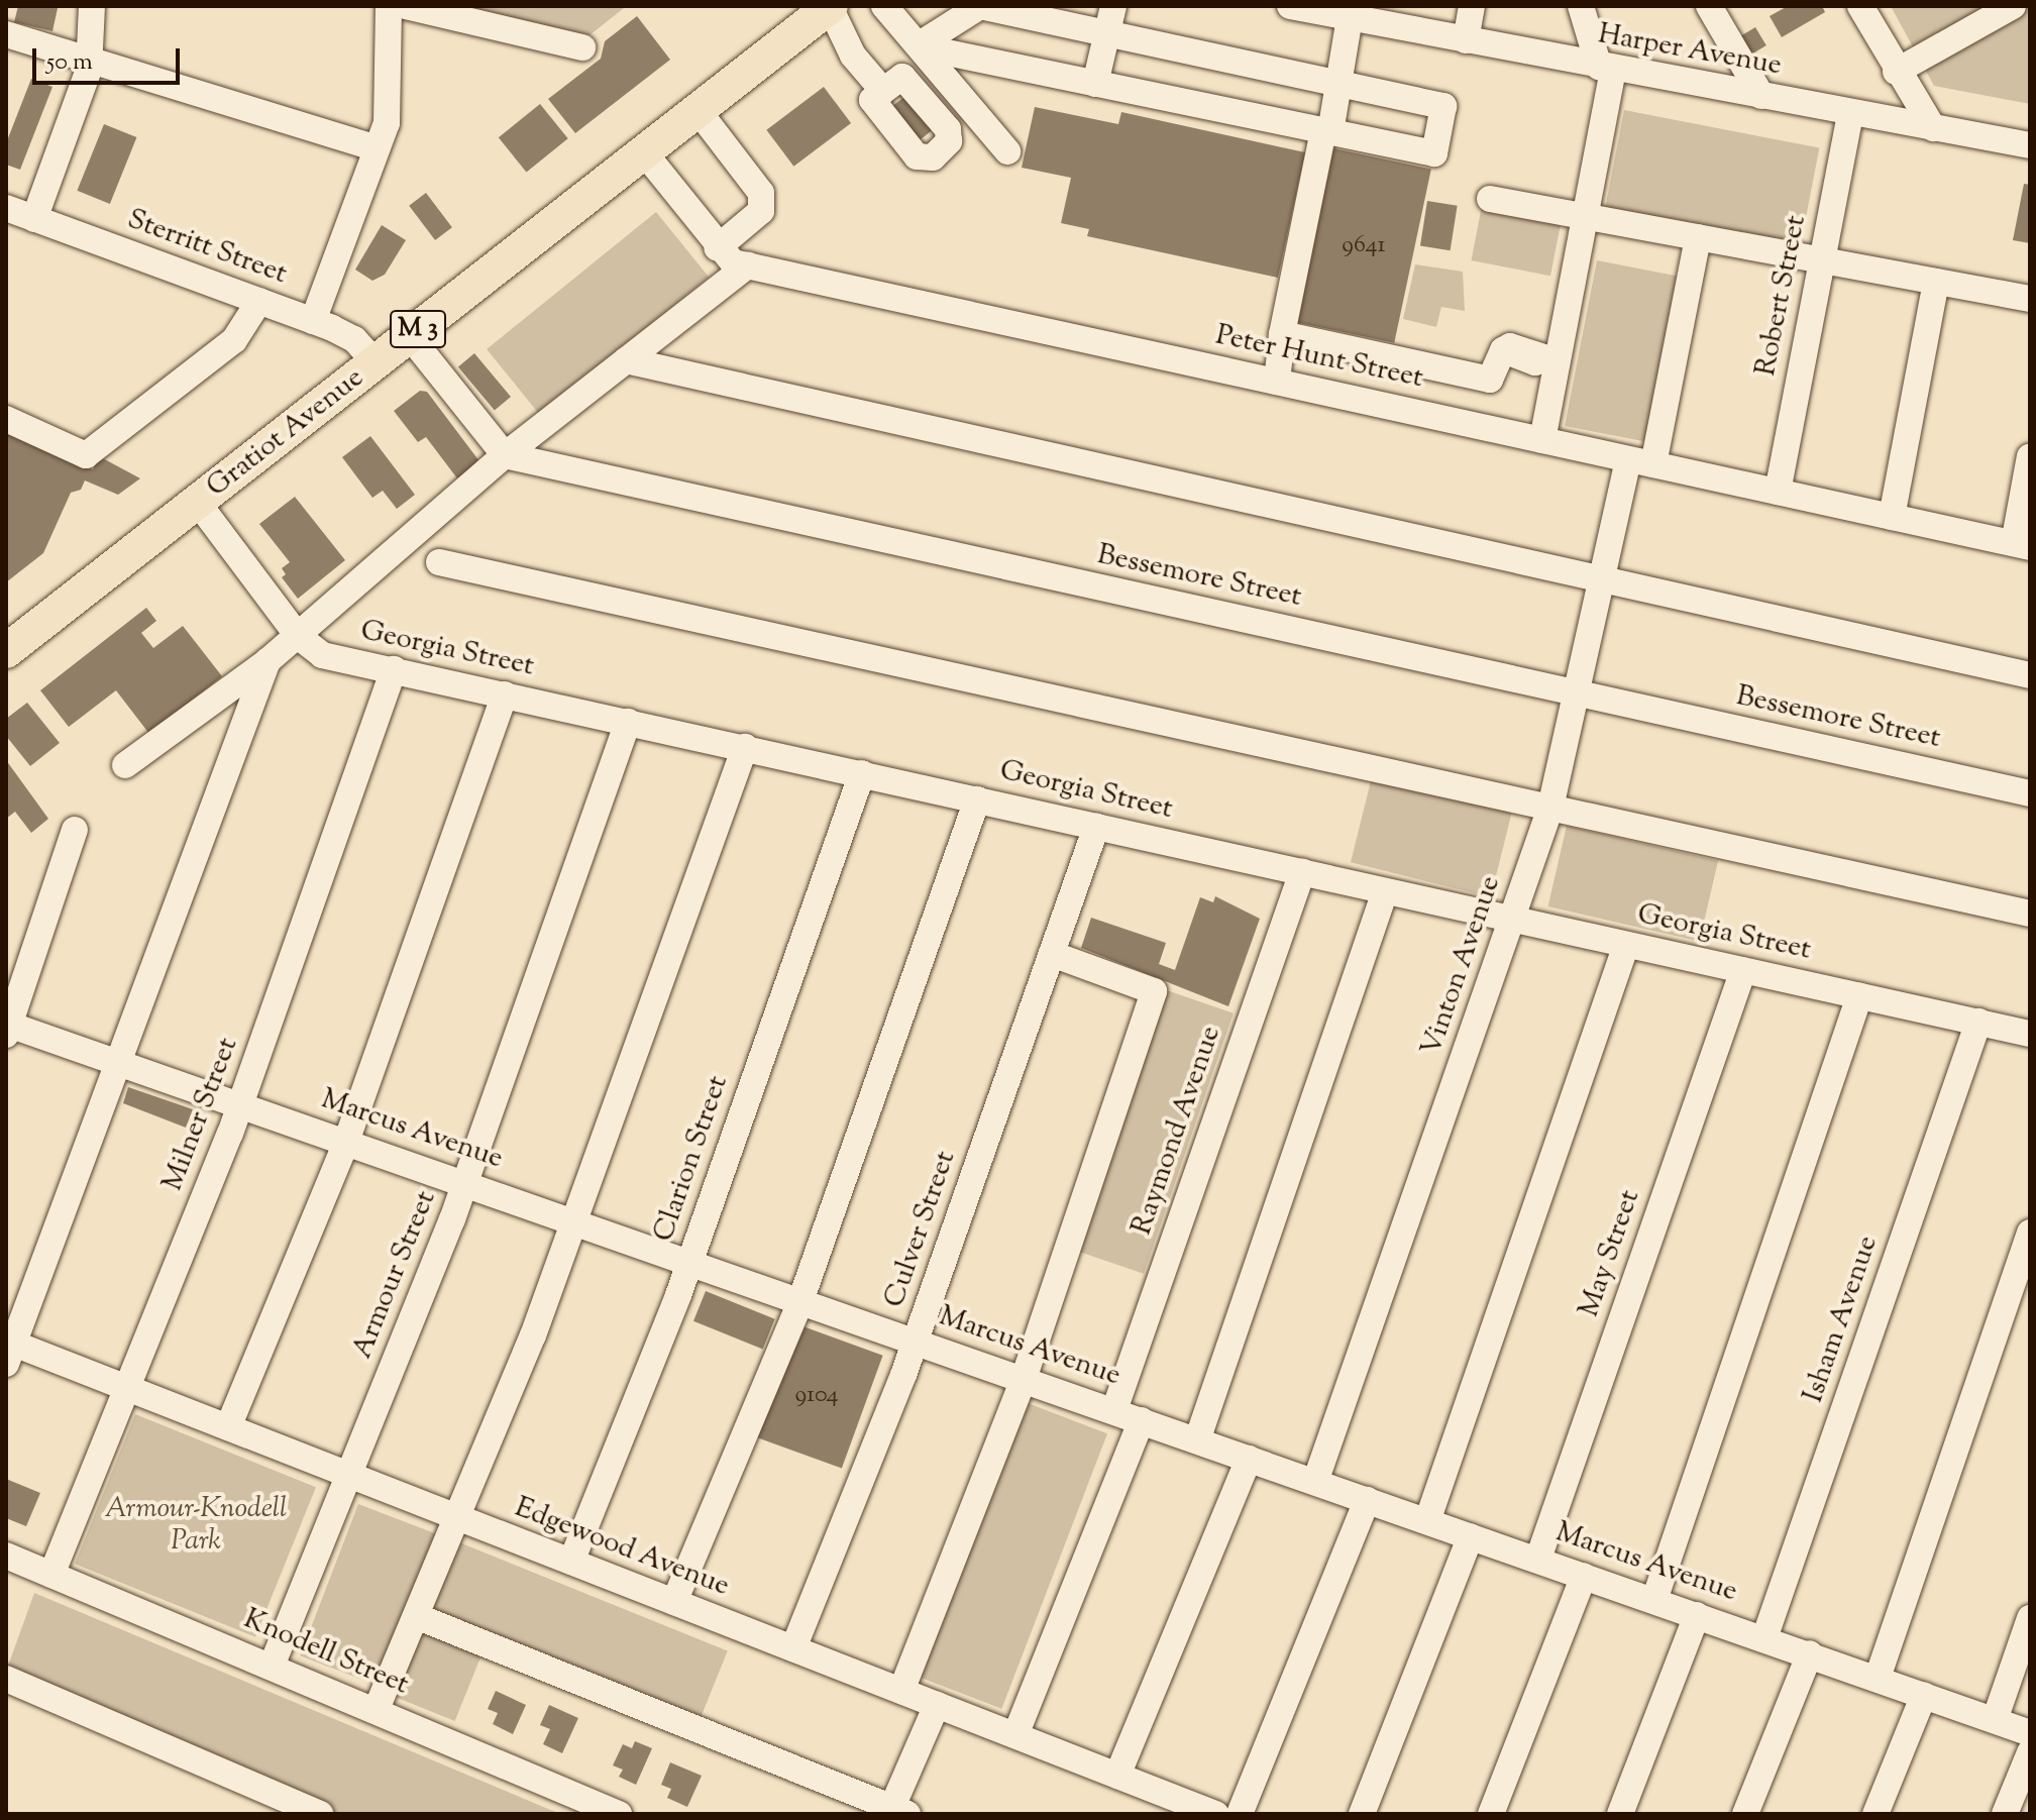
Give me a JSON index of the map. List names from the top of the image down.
{
  "streets": {
    "main road": ["M 3", "Gratiot Avenue"],
    "street": [
      "Harper Avenue",
      "Sterritt Street",
      "Robert Street",
      "Peter Hunt Street",
      "Bessemore Street",
      "Georgia Street",
      "Vinton Avenue",
      "Milner Street",
      "Marcus Avenue",
      "Raymond Avenue",
      "Clarion Street",
      "Culver Street",
      "May Street",
      "Armour Street",
      "Isham Avenue",
      "Edgewood Avenue",
      "Knodell Street"
    ]
  },
  "crossings": [
    ["Harper Avenue", "Robert Street"],
    ["Sterritt Street", "Gratiot Avenue"],
    ["Robert Street", "Peter Hunt Street"],
    ["Peter Hunt Street", "Gratiot Avenue"],
    ["Peter Hunt Street", "Vinton Avenue"],
    ["Gratiot Avenue", "Georgia Street"],
    ["Bessemore Street", "Vinton Avenue"],
    ["Georgia Street", "Vinton Avenue"],
    ["Georgia Street", "Milner Street"],
    ["Georgia Street", "Raymond Avenue"],
    ["Georgia Street", "Clarion Street"],
    ["Georgia Street", "Culver Street"],
    ["Georgia Street", "May Street"],
    ["Georgia Street", "Armour Street"],
    ["Georgia Street", "Isham Avenue"],
    ["Vinton Avenue", "Marcus Avenue"],
    ["Milner Street", "Marcus Avenue"],
    ["Milner Street", "Edgewood Avenue"],
    ["Milner Street", "Knodell Street"],
    ["Marcus Avenue", "Raymond Avenue"],
    ["Marcus Avenue", "Clarion Street"],
    ["Marcus Avenue", "Culver Street"],
    ["Marcus Avenue", "May Street"],
    ["Marcus Avenue", "Armour Street"],
    ["Marcus Avenue", "Isham Avenue"],
    ["Clarion Street", "Edgewood Avenue"],
    ["Culver Street", "Edgewood Avenue"],
    ["Armour Street", "Edgewood Avenue"],
    ["Armour Street", "Knodell Street"]
  ],
  "parks": ["Armour-Knodell Park"],
  "house_numbers": ["9641", "9104"],
  "scale_bar": "50 m"
}
